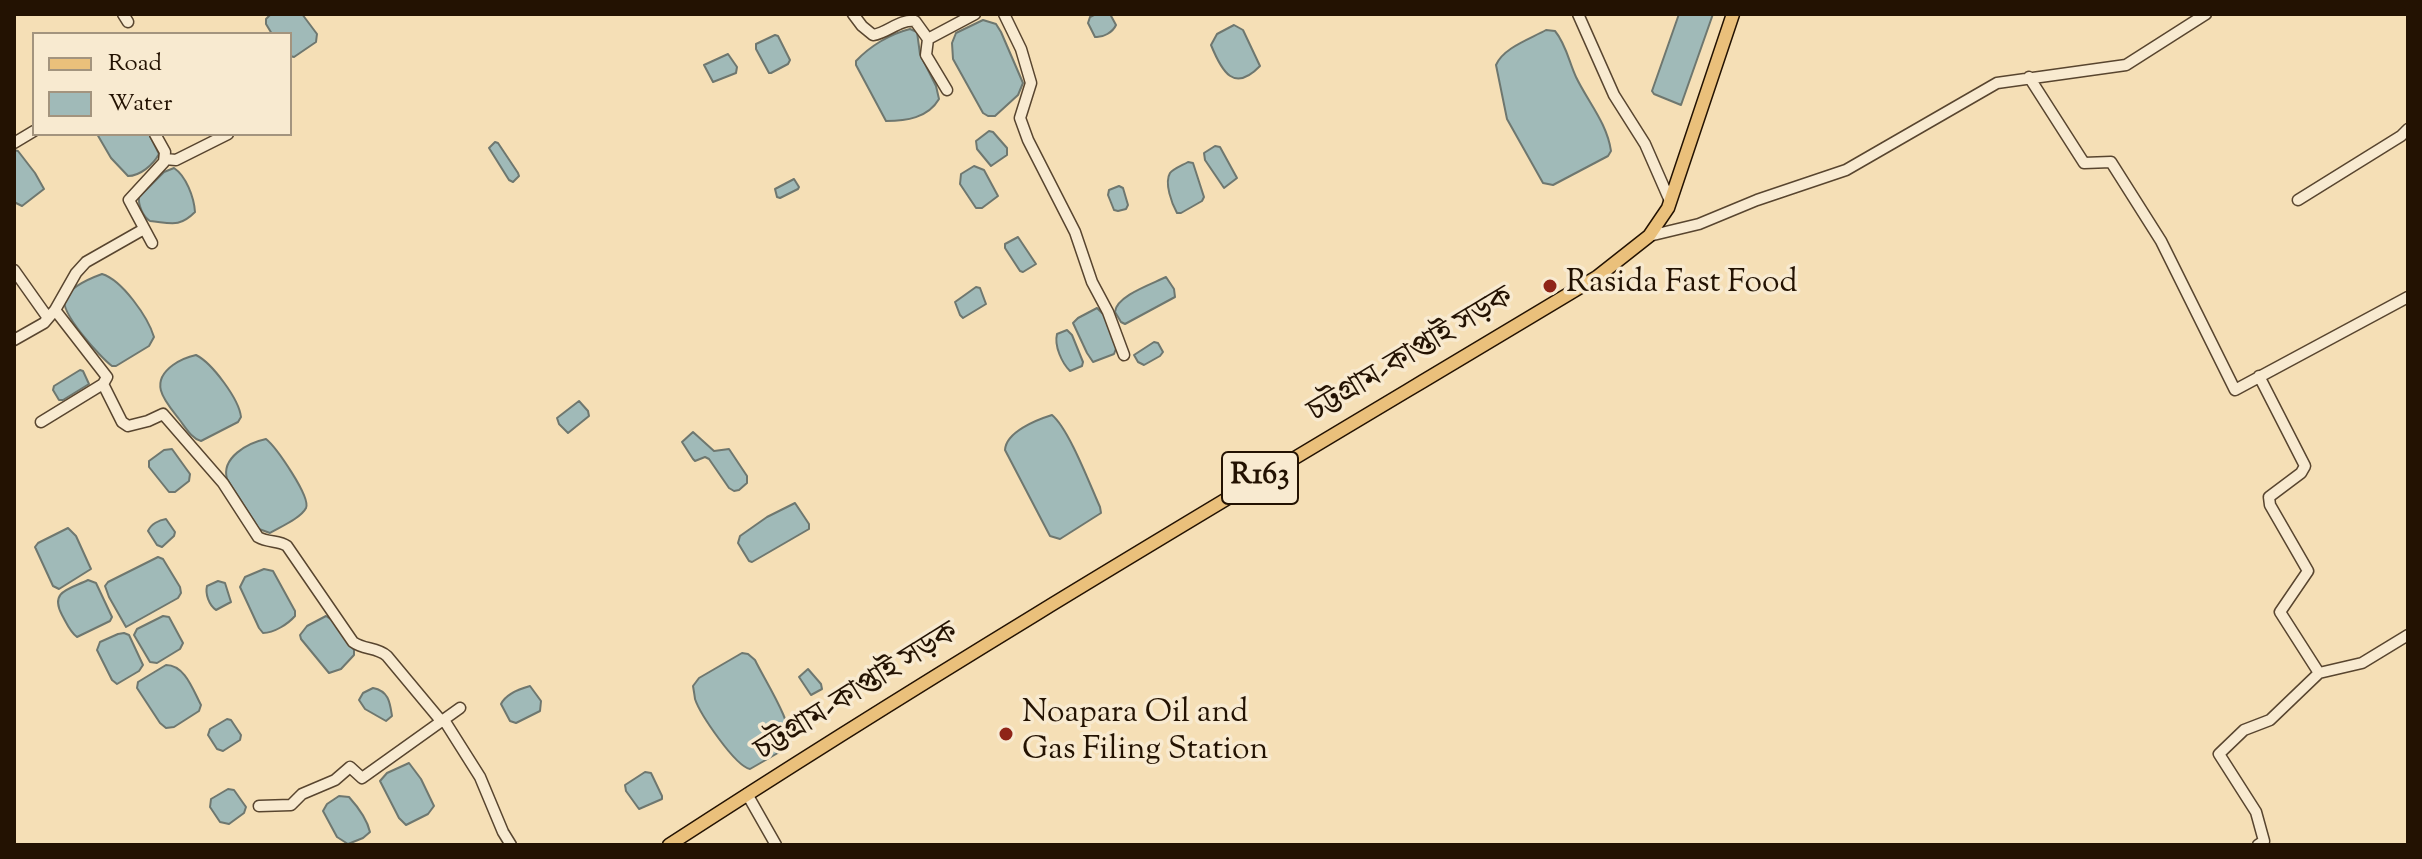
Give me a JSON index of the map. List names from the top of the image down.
{
  "streets": {
    "main road": ["চট্টগ্রাম-কাপ্তাই সড়ক", "R163"]
  },
  "places": ["Rasida Fast Food", "Noapara Oil and Gas Filing Station"],
  "legend": ["Road", "Water"]
}
